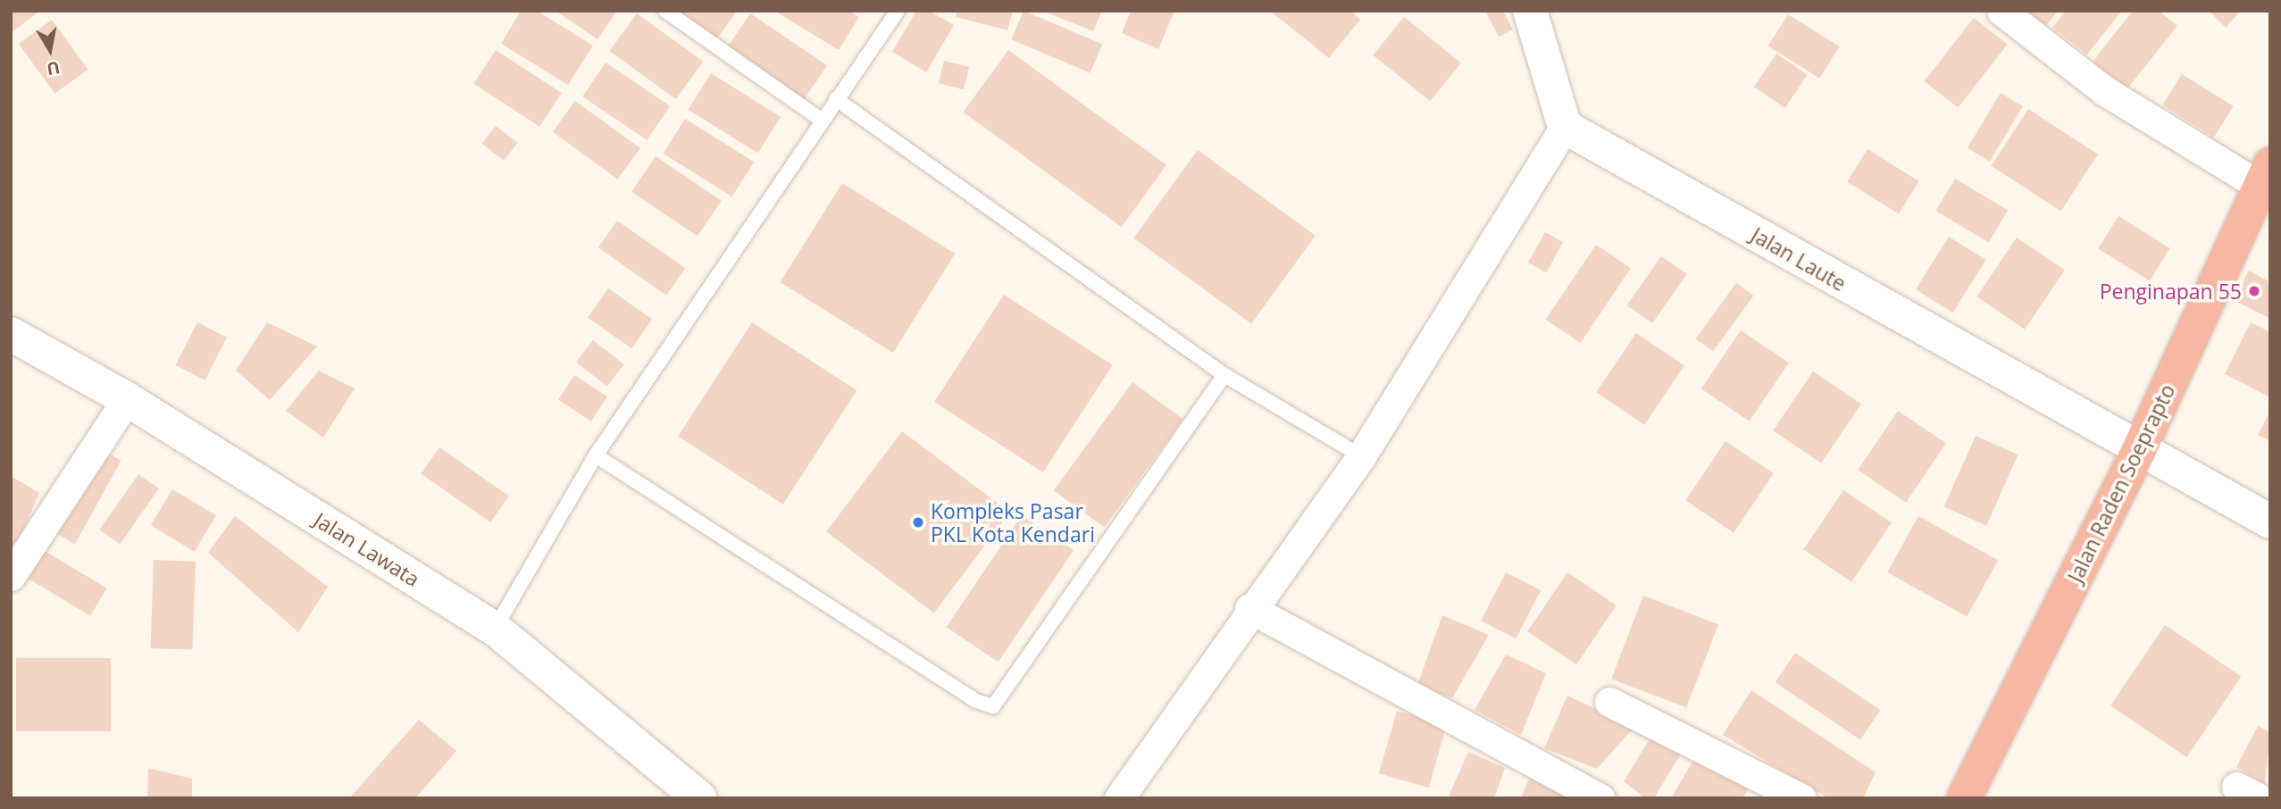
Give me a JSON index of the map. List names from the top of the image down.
{
  "streets": {
    "highway": ["Jalan Raden Soeprapto"],
    "street": ["Jalan Laute", "Jalan Lawata"]
  },
  "crossings": [
    ["Jalan Laute", "Jalan Raden Soeprapto"]
  ],
  "places": ["Penginapan 55", "Kompleks Pasar PKL Kota Kendari"],
  "north": "bottom"
}
